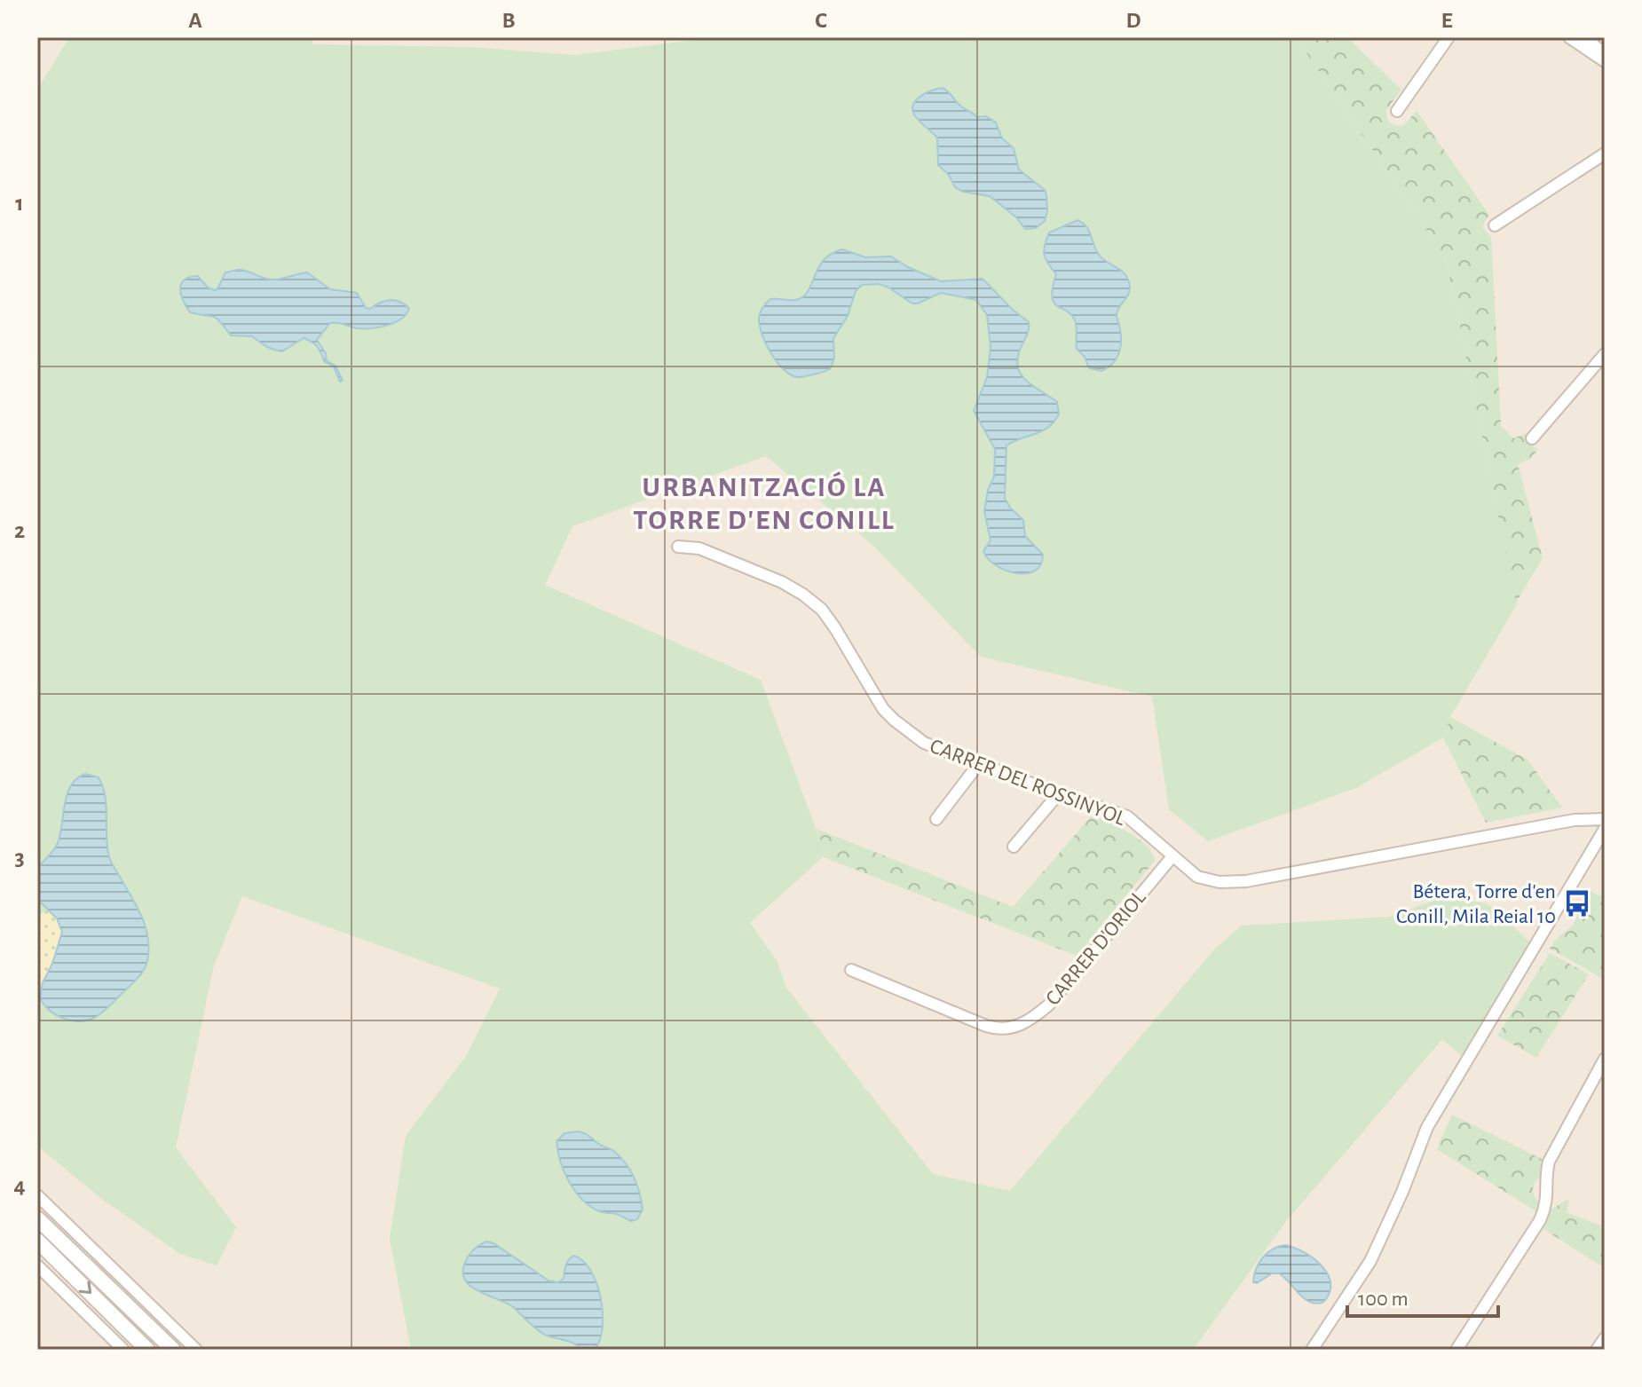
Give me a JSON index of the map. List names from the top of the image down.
{
  "streets": {
    "street": ["CARRER DEL ROSSINYOL", "CARRER D'ORIOL"]
  },
  "crossings": [
    ["CARRER DEL ROSSINYOL", "CARRER D'ORIOL"]
  ],
  "districts": ["URBANITZACIÓ LA TORRE D'EN CONILL"],
  "places": {
    "bus stop": ["Bétera, Torre d'en Conill, Mila Reial 10"]
  },
  "scale_bar": "100 m",
  "grid": {
    "columns": [
      "A",
      "B",
      "C",
      "D",
      "E"
    ],
    "rows": [
      "1",
      "2",
      "3",
      "4"
    ]
  }
}
